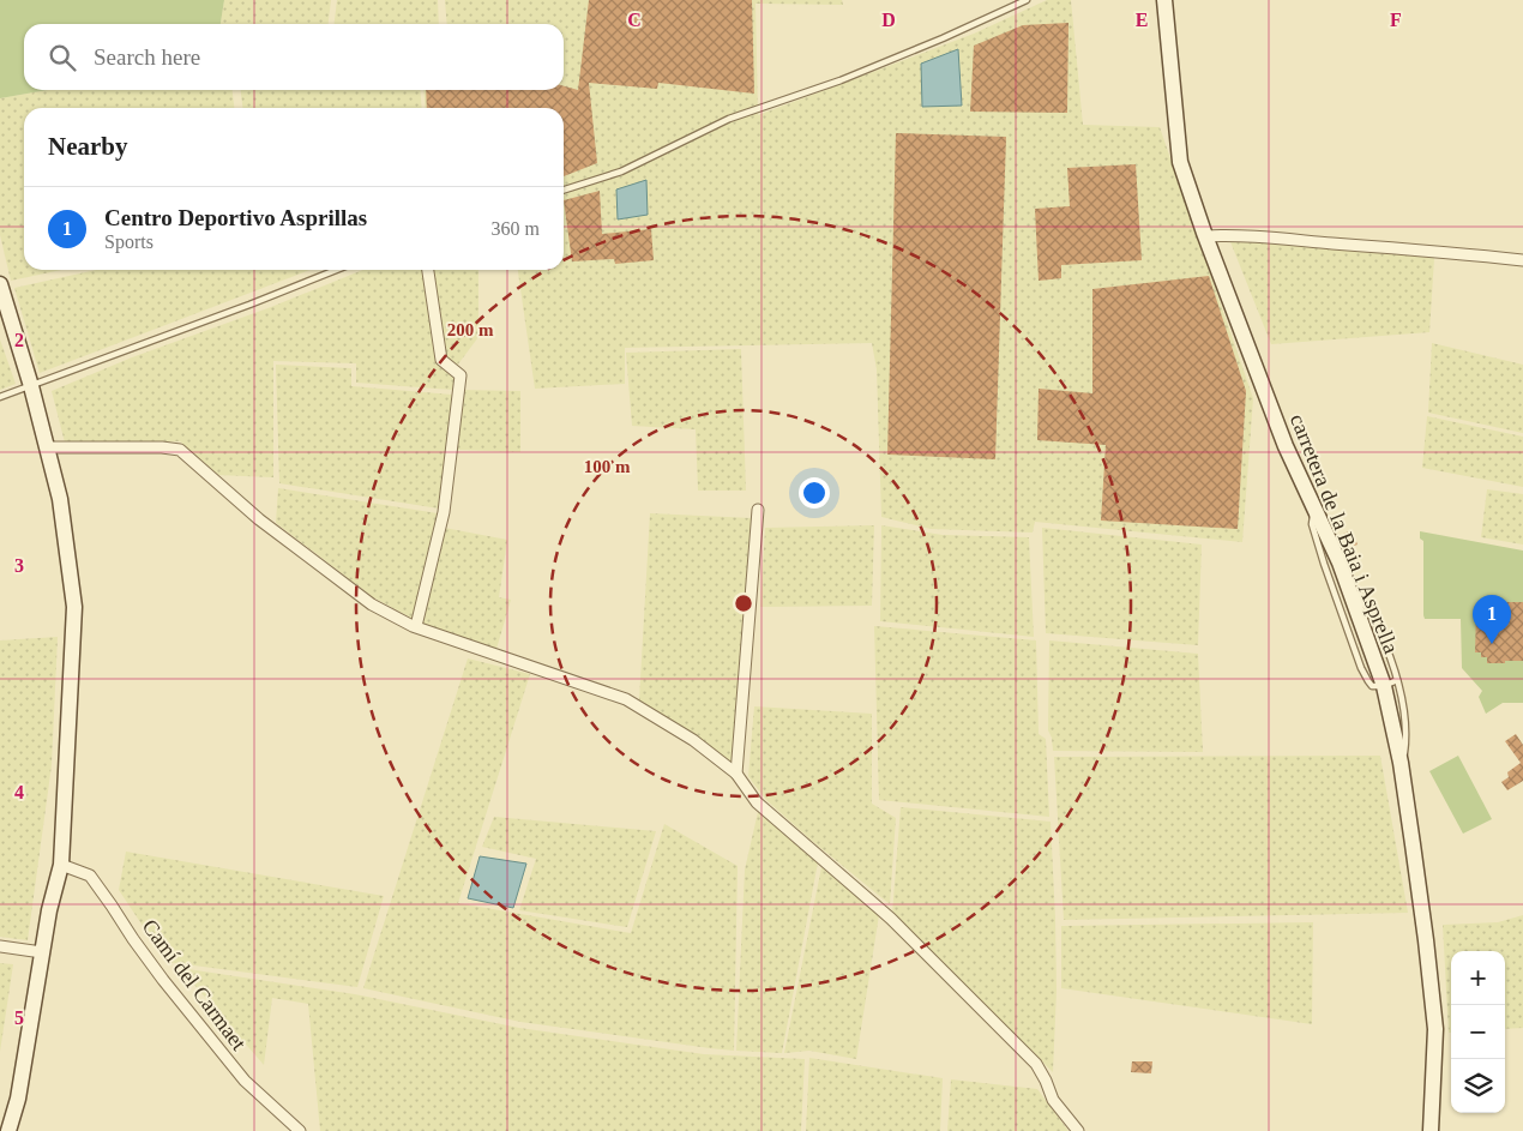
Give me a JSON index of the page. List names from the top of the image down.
{
  "streets": {
    "main road": ["carretera de la Baia i Asprella"],
    "street": ["Camí del Carmaet"]
  },
  "page": {
    "search": "Search here",
    "heading": "Nearby",
    "list": [
      {
        "mark": "1",
        "name": "Centro Deportivo Asprillas",
        "note": "Sports",
        "value": "360 m"
      }
    ],
    "pins": "1",
    "map_buttons": ["+", "−"]
  },
  "grid": {
    "columns": [
      "C",
      "D",
      "E",
      "F"
    ],
    "rows": [
      "2",
      "3",
      "4",
      "5"
    ]
  },
  "rings": ["200 m", "100 m"]
}
